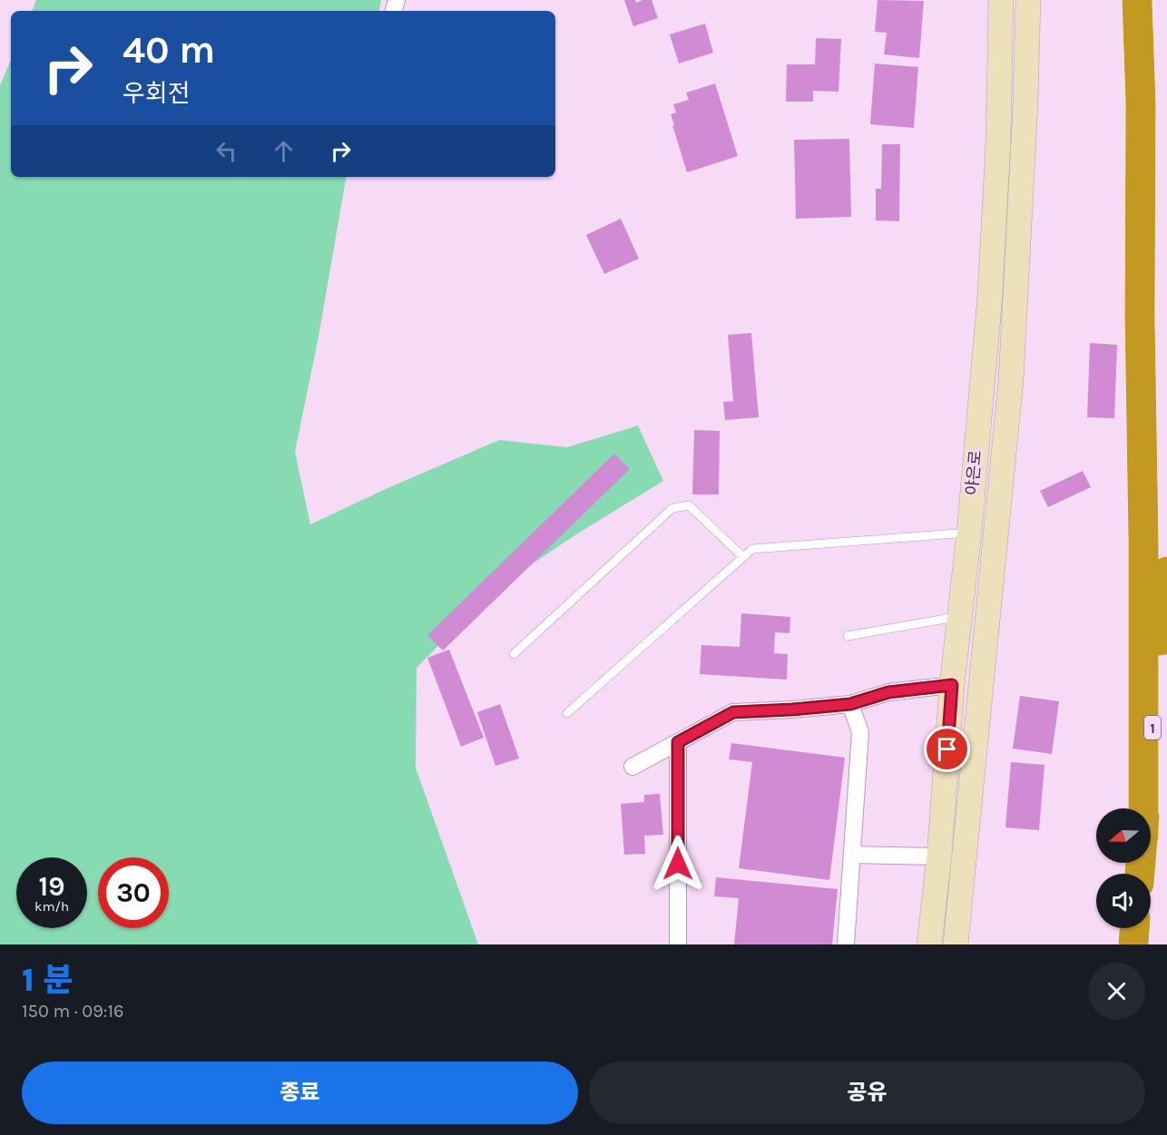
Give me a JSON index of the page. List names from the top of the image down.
{
  "streets": {
    "highway": ["1"],
    "main road": ["야은로"]
  },
  "north": "left",
  "page": {
    "turn": ["40 m", "우회전"],
    "speed": "19 km/h",
    "limit": "30",
    "heading": ["1 분", "150 m · 09:16"],
    "buttons": ["종료", "공유"]
  }
}
